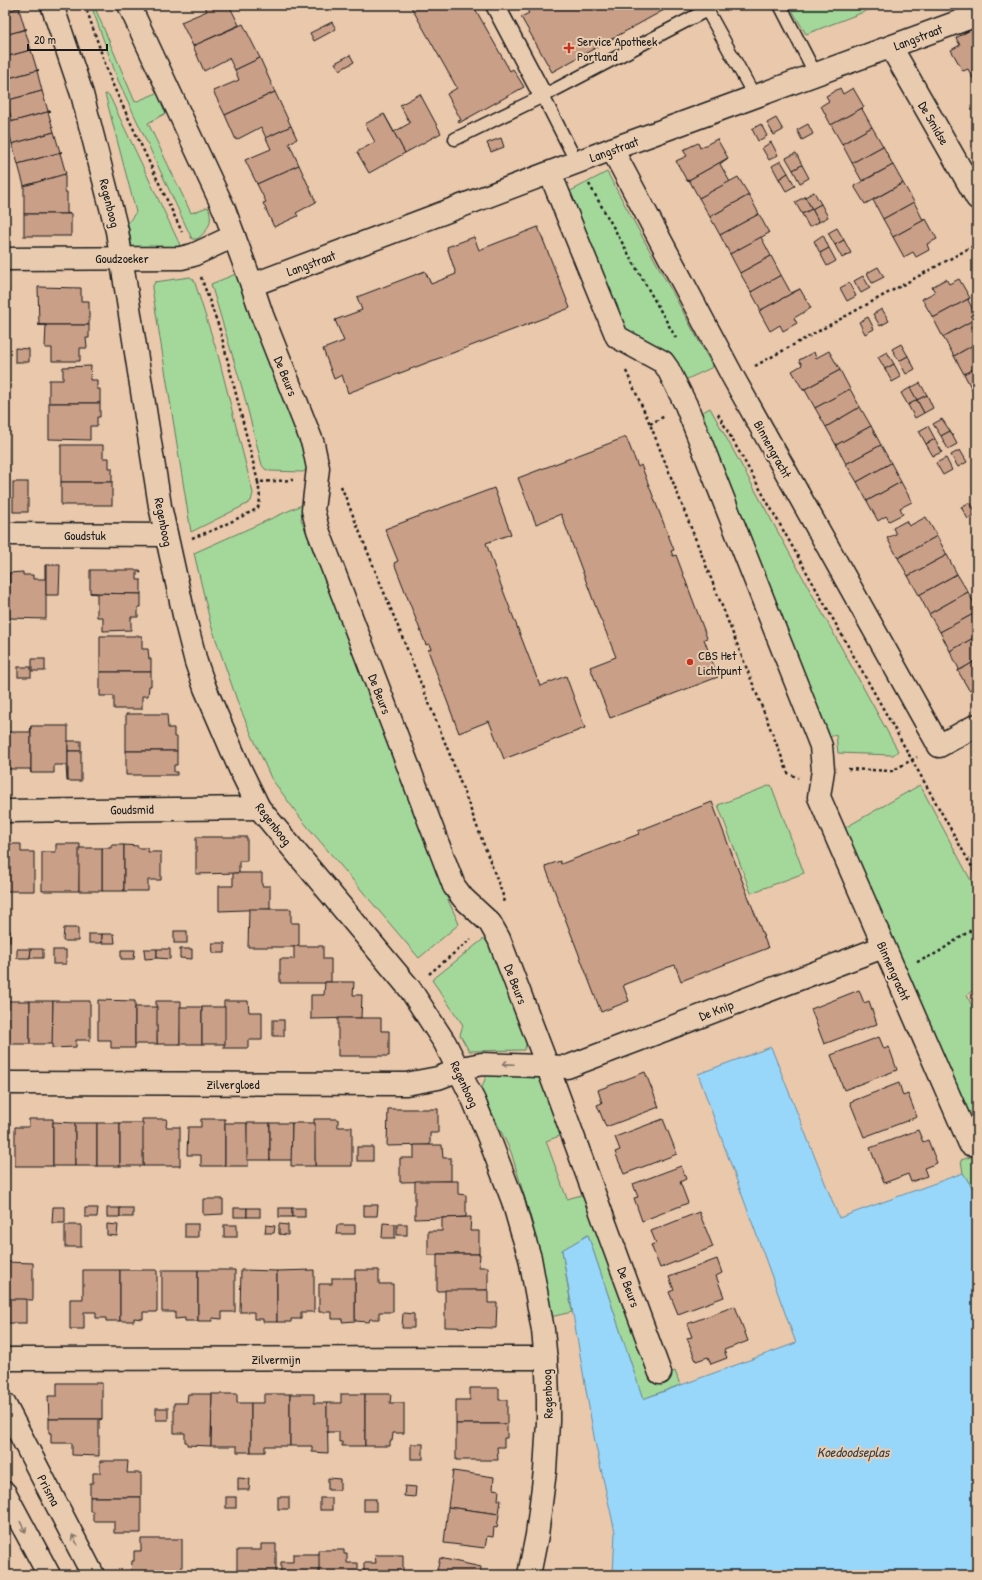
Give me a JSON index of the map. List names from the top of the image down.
{
  "streets": {
    "street": [
      "Langstraat",
      "De Smidse",
      "Regenboog",
      "Goudzoeker",
      "De Beurs",
      "Binnengracht",
      "Goudstuk",
      "Goudsmid",
      "De Knip",
      "Zilvergloed",
      "Zilvermijn",
      "Prisma"
    ]
  },
  "crossings": [
    ["Langstraat", "De Smidse"],
    ["Langstraat", "De Beurs"],
    ["Langstraat", "Binnengracht"],
    ["Regenboog", "Goudzoeker"],
    ["Regenboog", "Goudstuk"],
    ["Regenboog", "Goudsmid"],
    ["Regenboog", "De Knip"],
    ["Regenboog", "Zilvergloed"],
    ["Regenboog", "Zilvermijn"],
    ["Goudzoeker", "De Beurs"],
    ["De Beurs", "De Knip"],
    ["Binnengracht", "De Knip"],
    ["De Knip", "Zilvergloed"]
  ],
  "water": ["Koedoodseplas"],
  "places": {
    "health": ["Service Apotheek Portland"],
    "other": ["CBS Het Lichtpunt"]
  },
  "scale_bar": "20 m"
}
